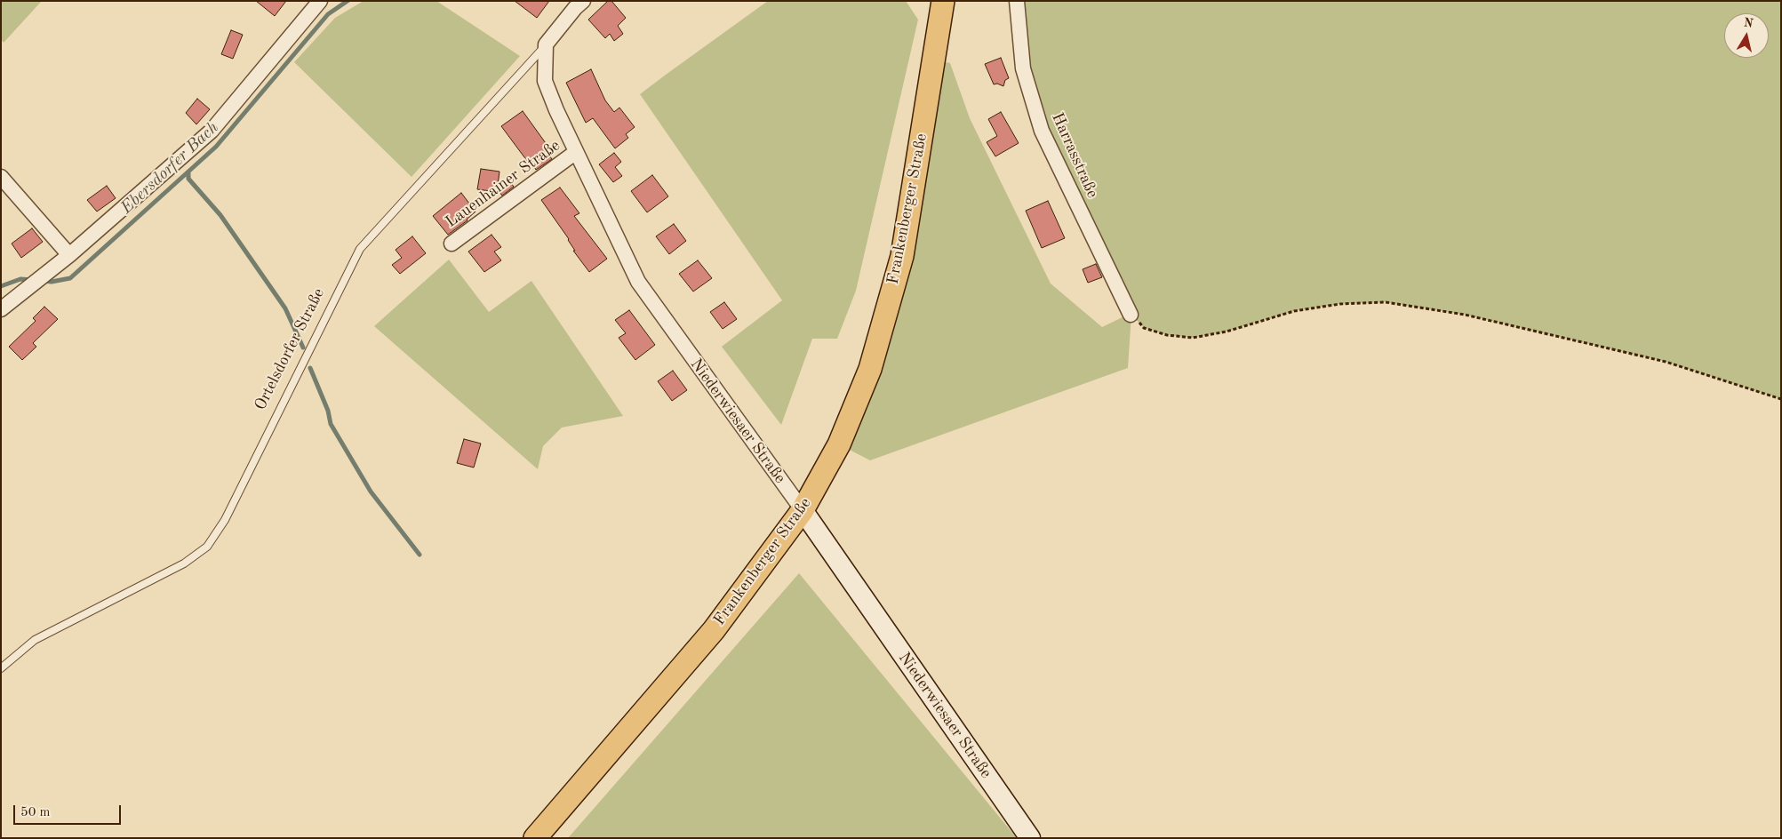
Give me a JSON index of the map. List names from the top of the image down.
{
  "streets": {
    "main road": ["Frankenberger Straße", "Niederwiesaer Straße"],
    "street": ["Harrasstraße", "Lauenhainer Straße", "Ortelsdorfer Straße"]
  },
  "crossings": [
    ["Lauenhainer Straße", "Niederwiesaer Straße"],
    ["Frankenberger Straße", "Niederwiesaer Straße"],
    ["Ortelsdorfer Straße", "Niederwiesaer Straße"]
  ],
  "water": ["Ebersdorfer Bach"],
  "scale_bar": "50 m",
  "north": "top"
}
